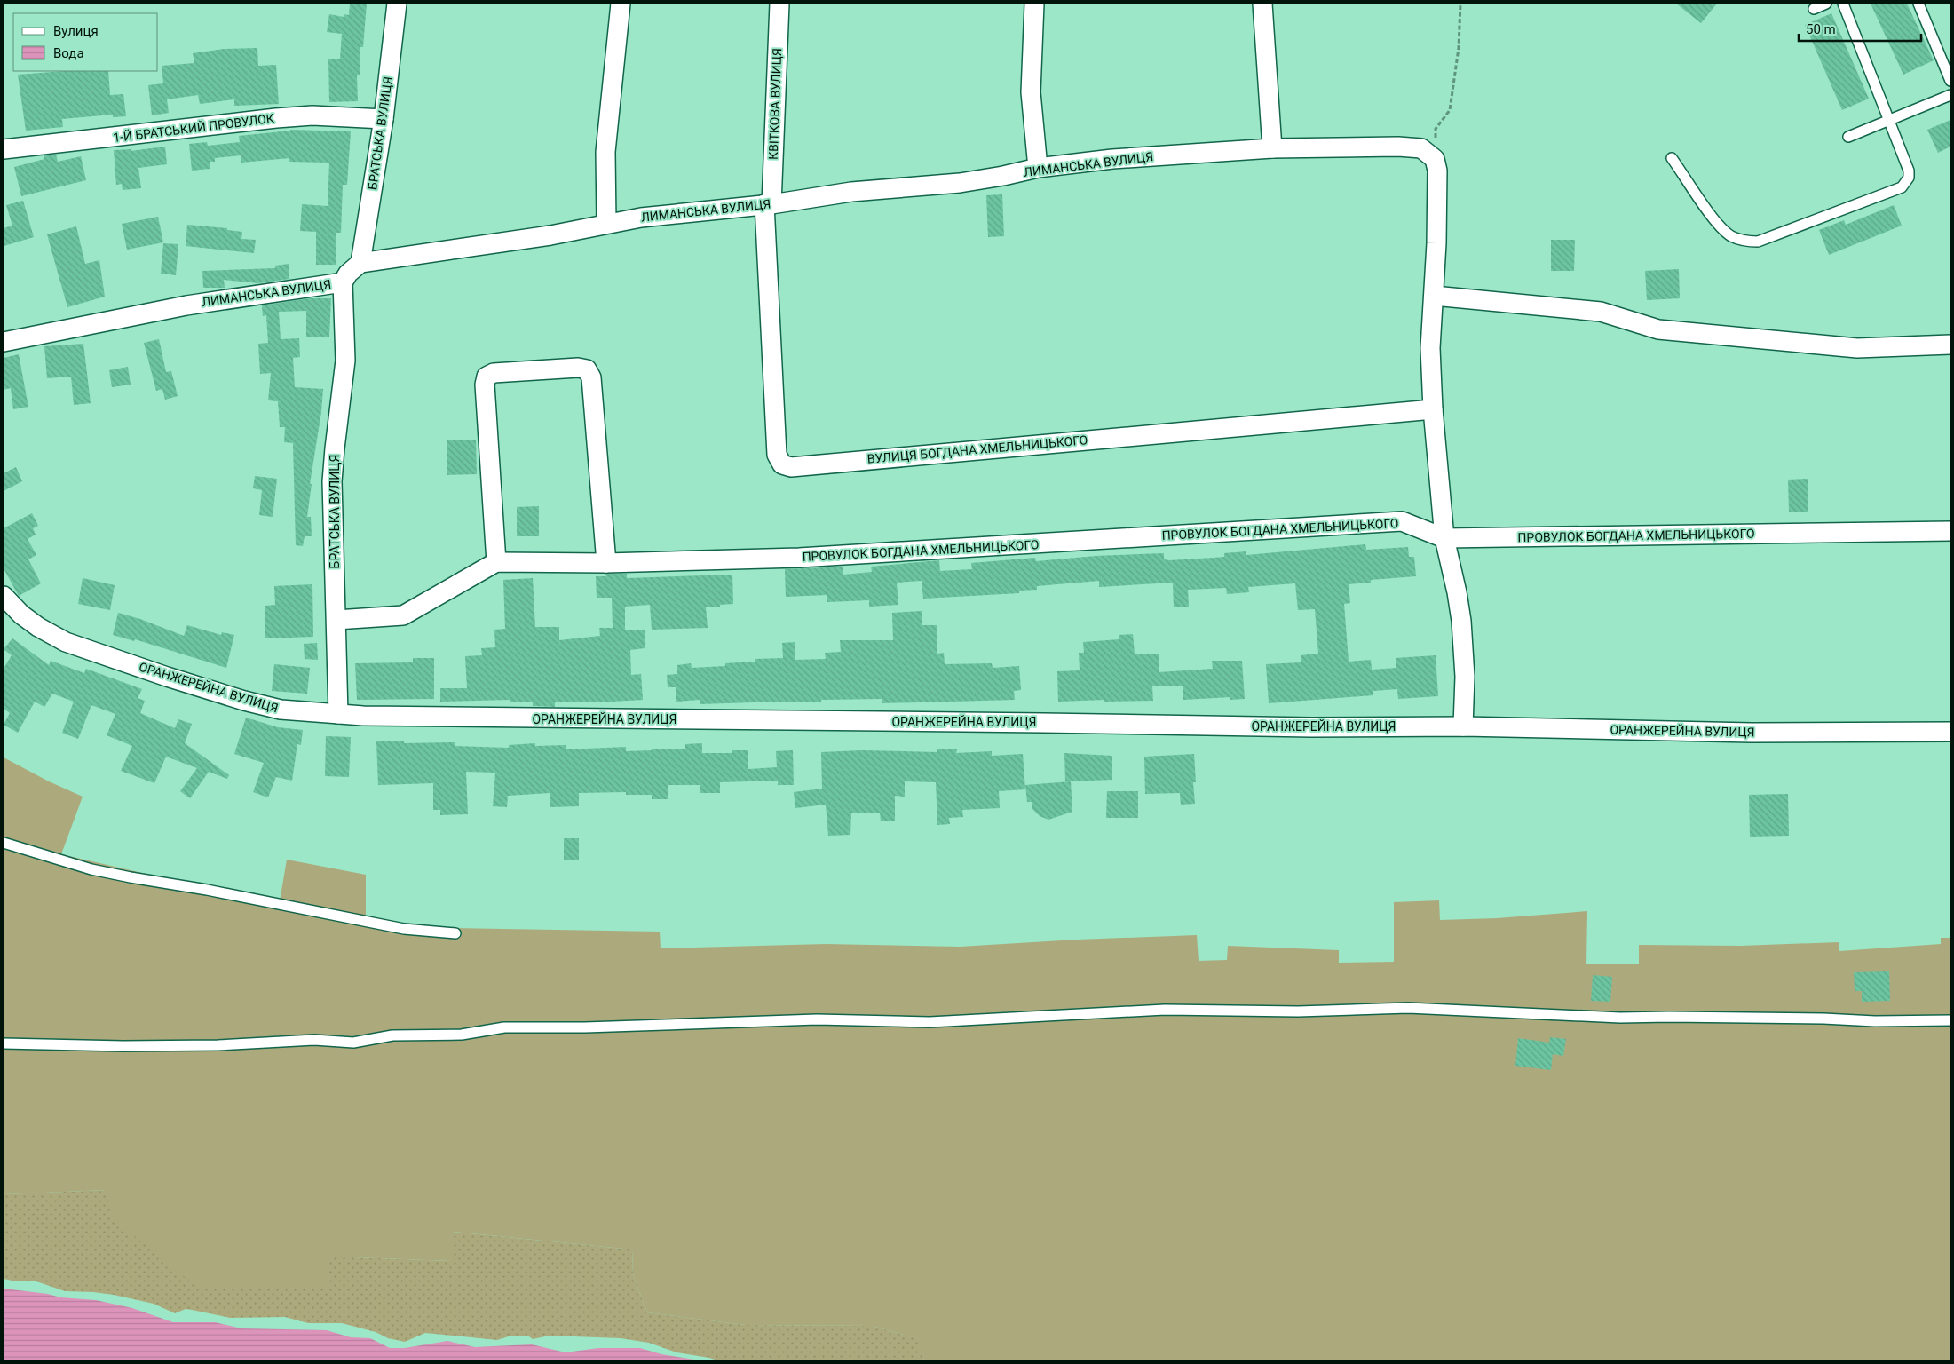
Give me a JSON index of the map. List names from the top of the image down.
{
  "streets": {
    "street": [
      "КВІТКОВА ВУЛИЦЯ",
      "1-Й БРАТСЬКИЙ ПРОВУЛОК",
      "БРАТСЬКА ВУЛИЦЯ",
      "ЛИМАНСЬКА ВУЛИЦЯ",
      "ВУЛИЦЯ БОГДАНА ХМЕЛЬНИЦЬКОГО",
      "ПРОВУЛОК БОГДАНА ХМЕЛЬНИЦЬКОГО",
      "ОРАНЖЕРЕЙНА ВУЛИЦЯ"
    ]
  },
  "crossings": [
    ["КВІТКОВА ВУЛИЦЯ", "ЛИМАНСЬКА ВУЛИЦЯ"],
    ["КВІТКОВА ВУЛИЦЯ", "ВУЛИЦЯ БОГДАНА ХМЕЛЬНИЦЬКОГО"],
    ["1-Й БРАТСЬКИЙ ПРОВУЛОК", "БРАТСЬКА ВУЛИЦЯ"],
    ["БРАТСЬКА ВУЛИЦЯ", "ЛИМАНСЬКА ВУЛИЦЯ"],
    ["БРАТСЬКА ВУЛИЦЯ", "ОРАНЖЕРЕЙНА ВУЛИЦЯ"],
    ["ЛИМАНСЬКА ВУЛИЦЯ", "ВУЛИЦЯ БОГДАНА ХМЕЛЬНИЦЬКОГО"]
  ],
  "legend": ["Вулиця", "Вода"],
  "scale_bar": "50 m"
}
